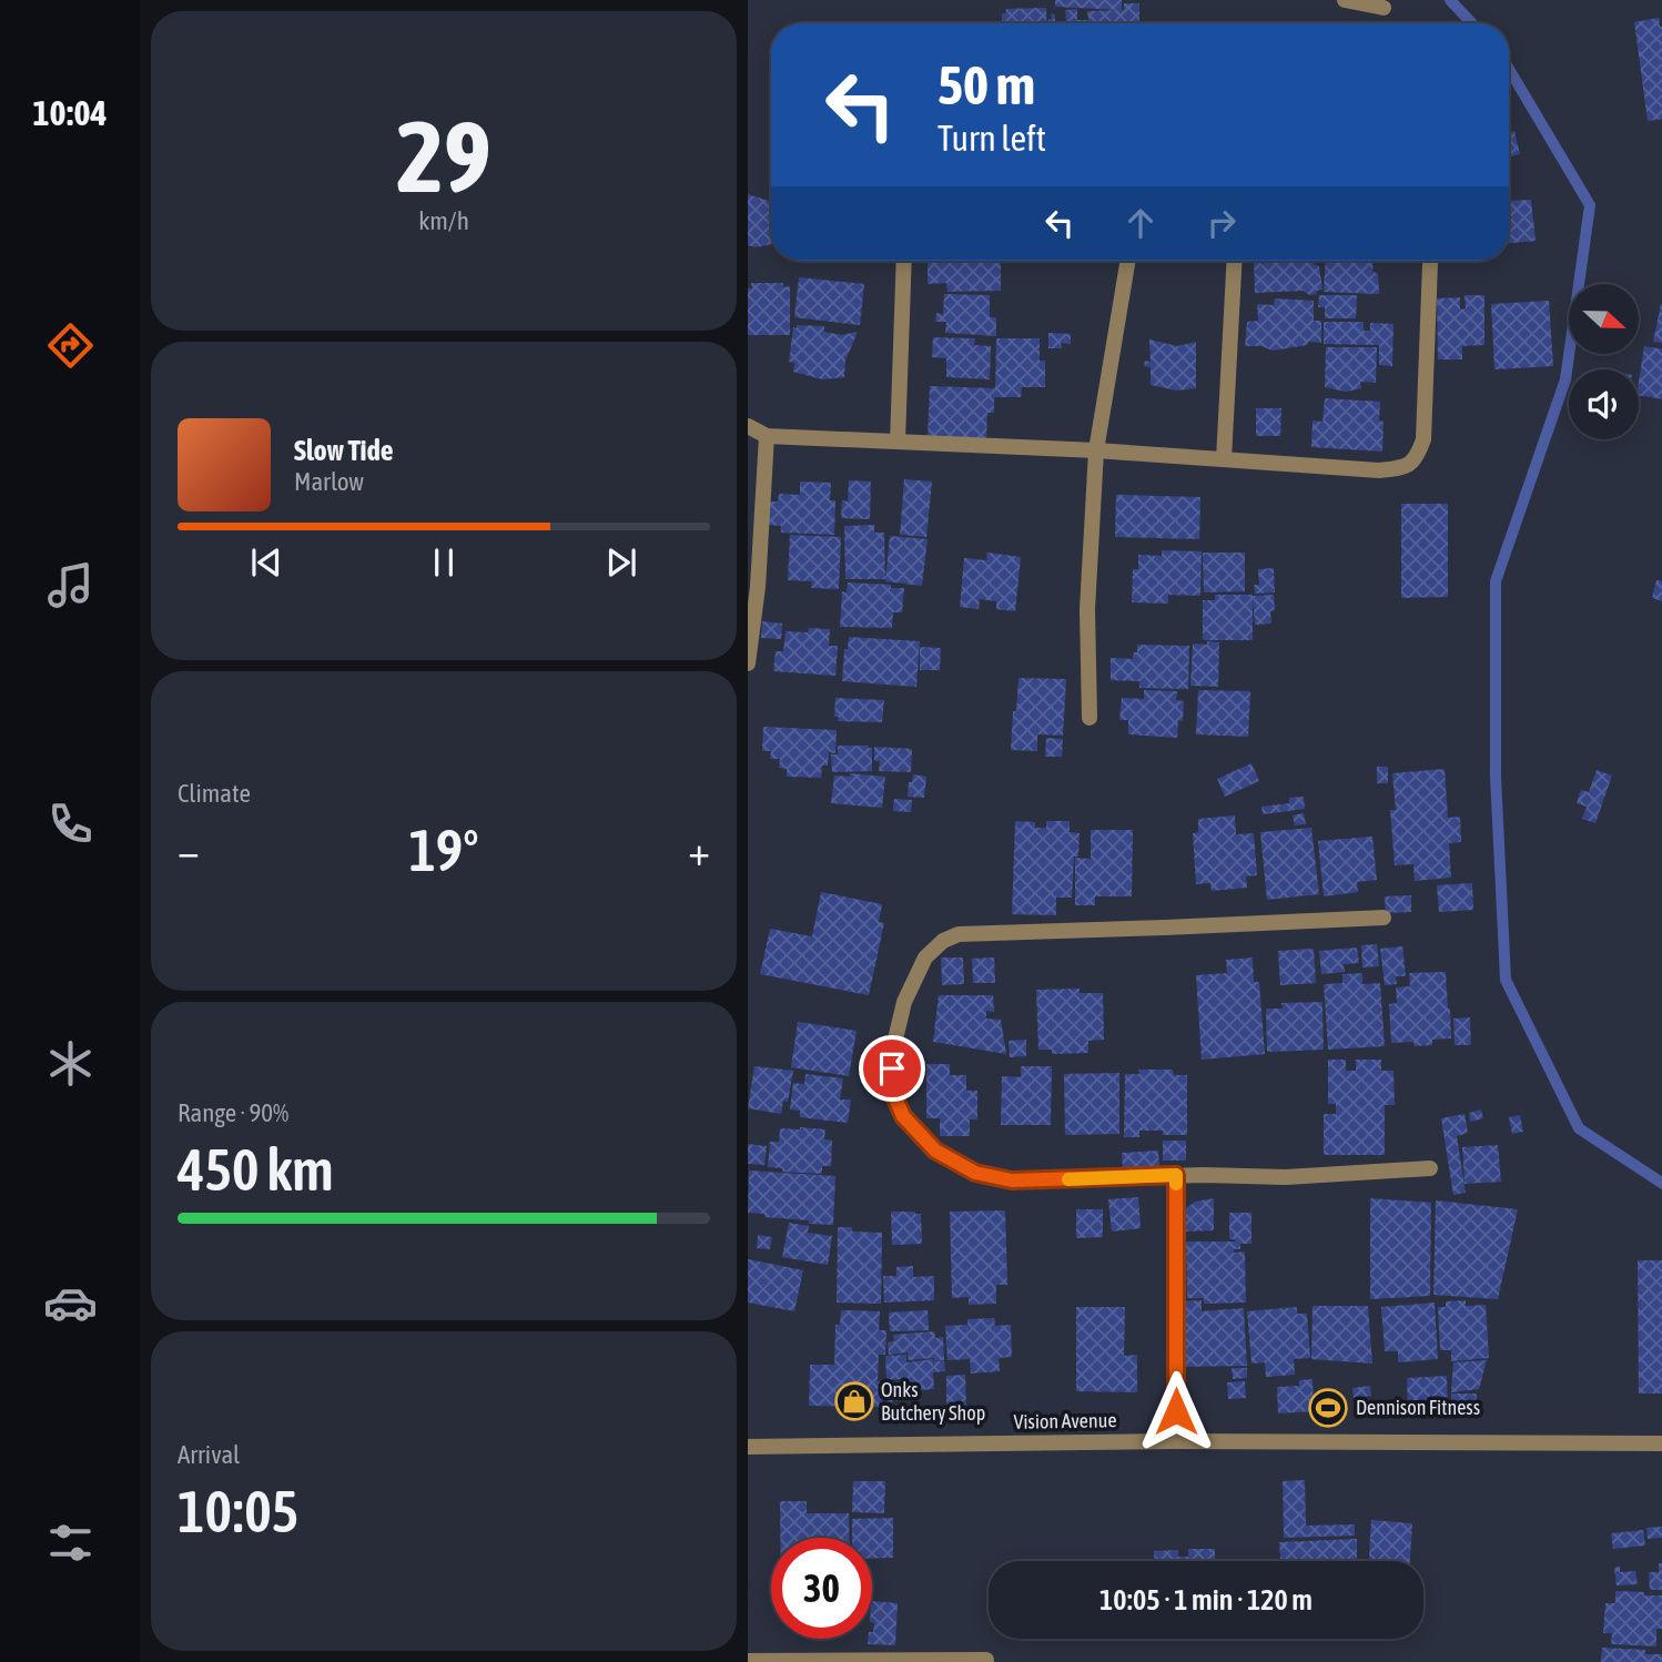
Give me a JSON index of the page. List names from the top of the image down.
{
  "streets": {
    "street": ["Vision Avenue"]
  },
  "places": {
    "shop": ["Onks Butchery Shop"],
    "sports": ["Dennison Fitness"]
  },
  "north": "right",
  "page": {
    "tabs": "10:04",
    "tile": [
      ["29", "km/h"],
      "Climate",
      ["Range · 90%", "450 km"],
      ["Arrival", "10:05"]
    ],
    "turn": ["50 m", "Turn left"],
    "song": ["Slow Tide", "Marlow"],
    "heat": ["−", "19°", "+"],
    "limit": "30",
    "trip": "10:05 · 1 min · 120 m"
  }
}
